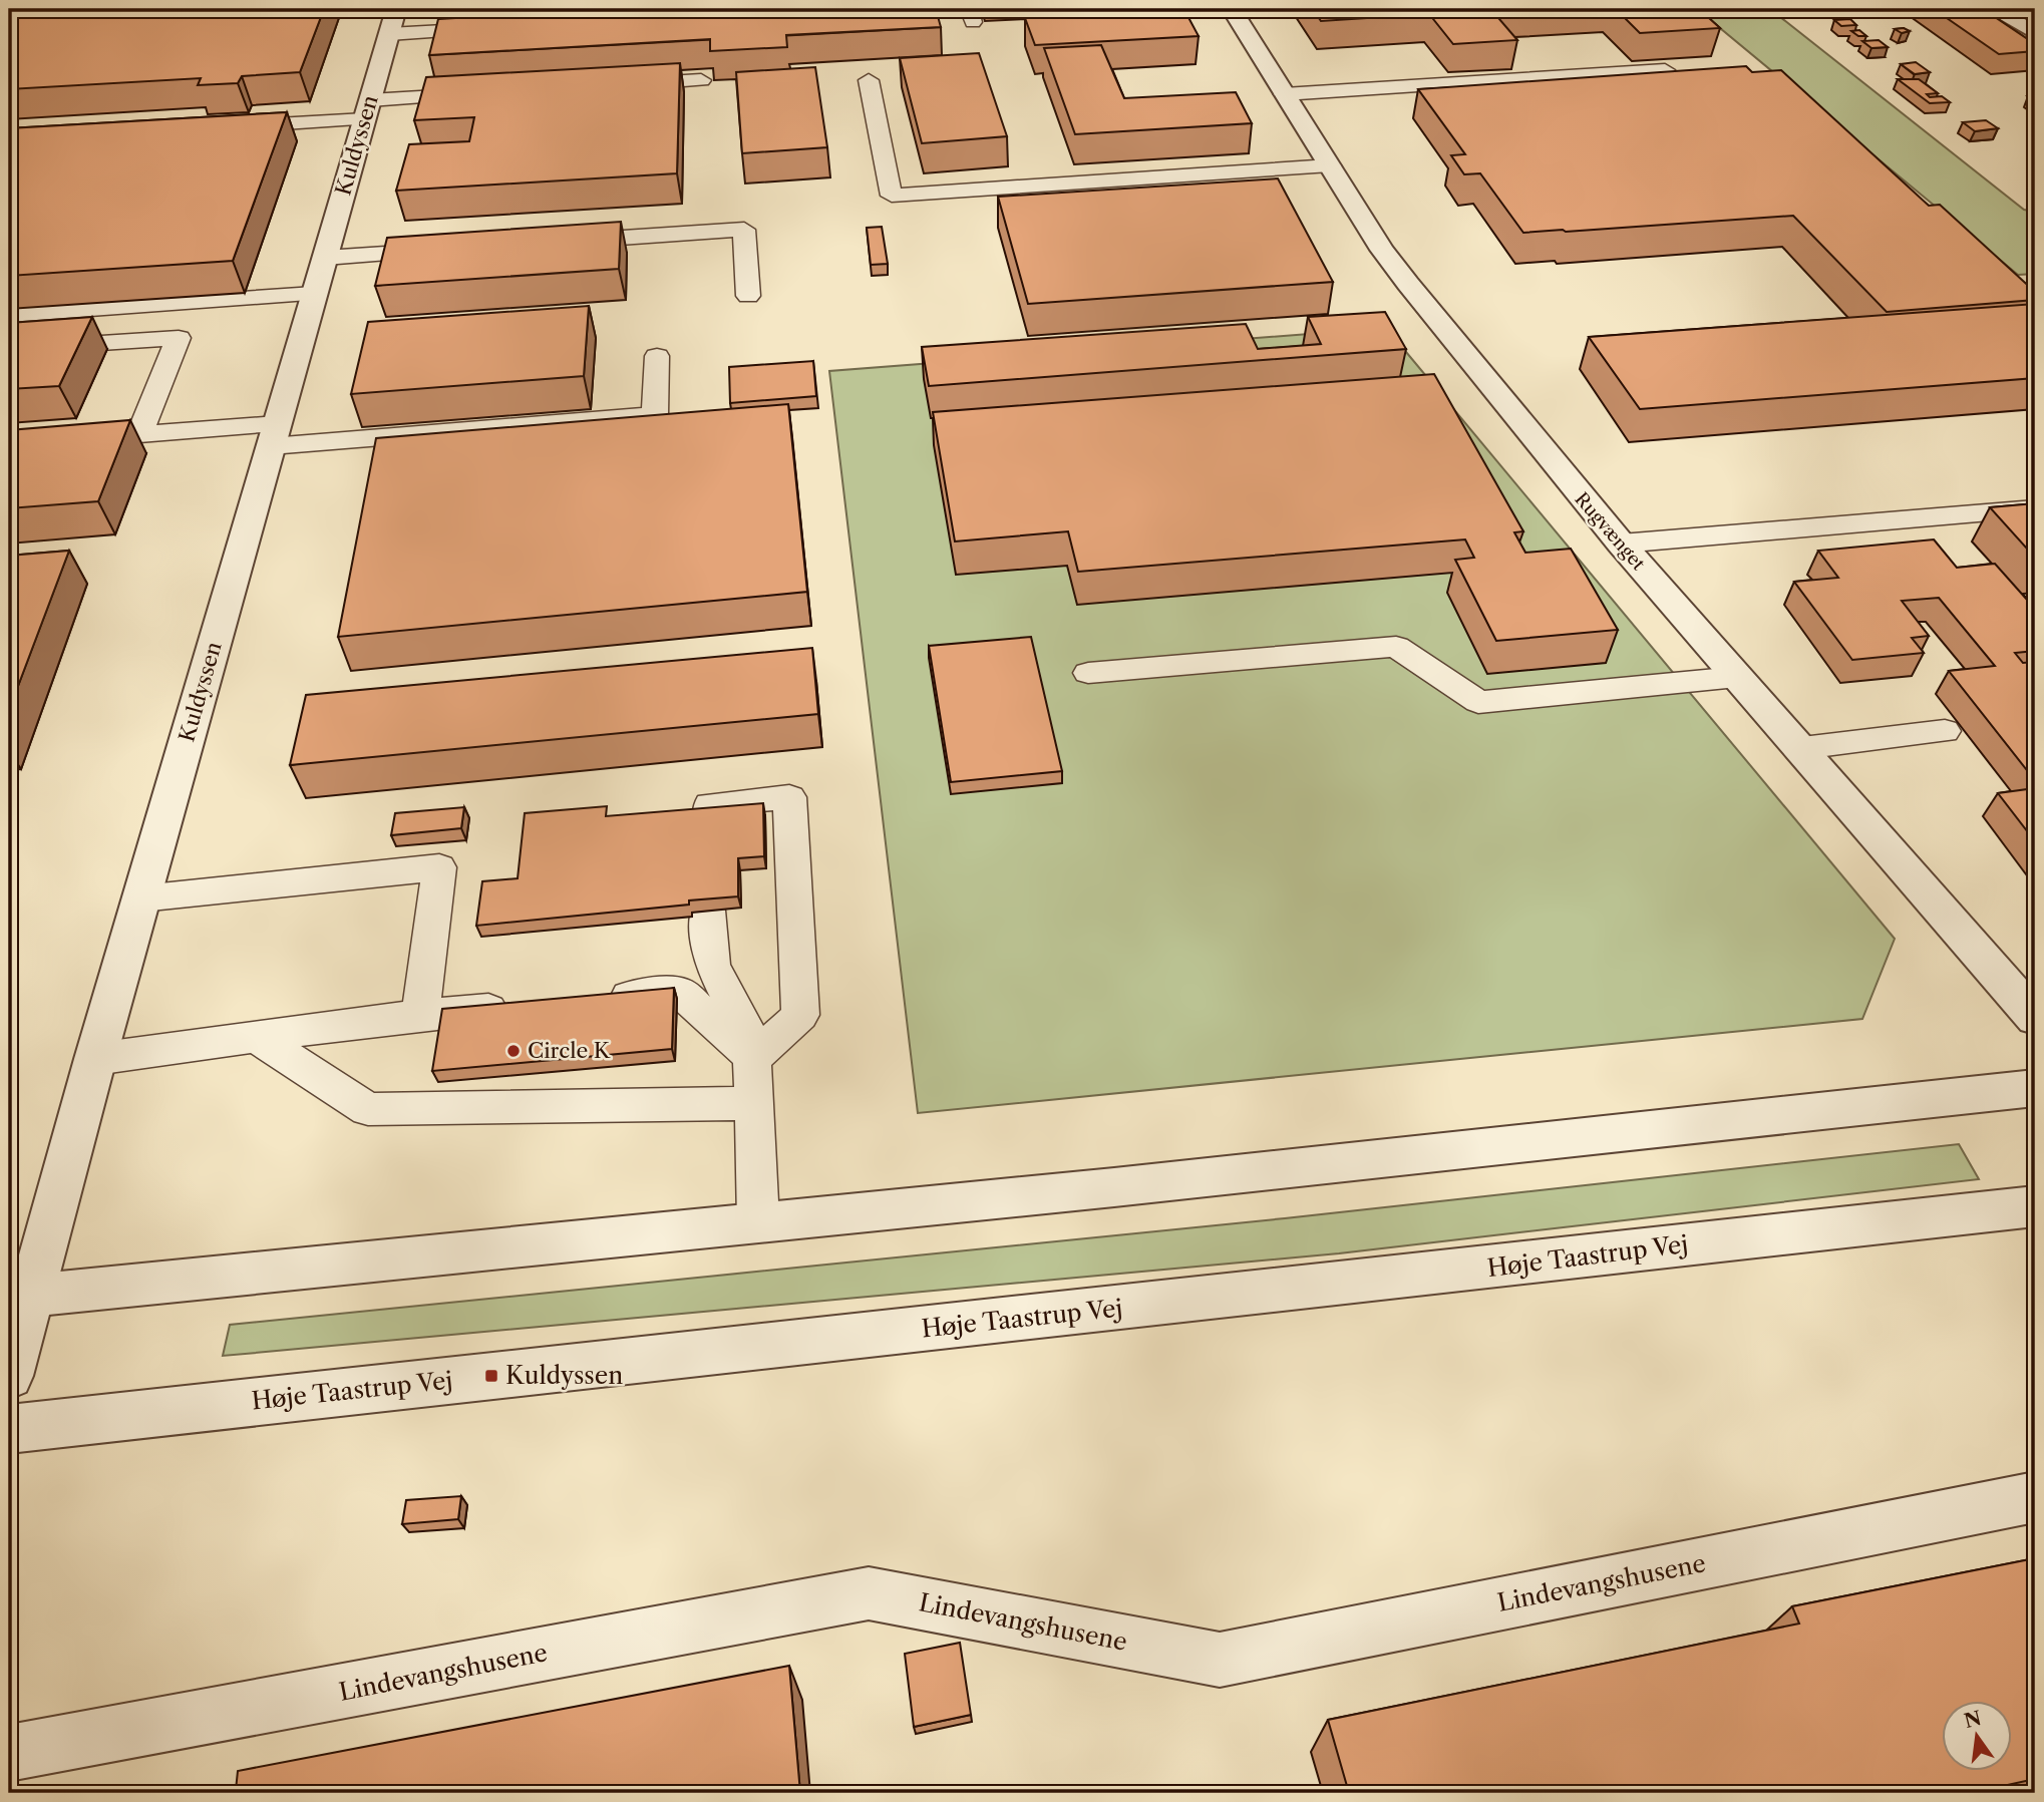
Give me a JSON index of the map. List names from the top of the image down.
{
  "streets": {
    "street": [
      "Kuldyssen",
      "Rugvænget",
      "Høje Taastrup Vej",
      "Lindevangshusene"
    ]
  },
  "places": {
    "other": ["Circle K"],
    "transit": ["Kuldyssen"]
  },
  "north": "top"
}
